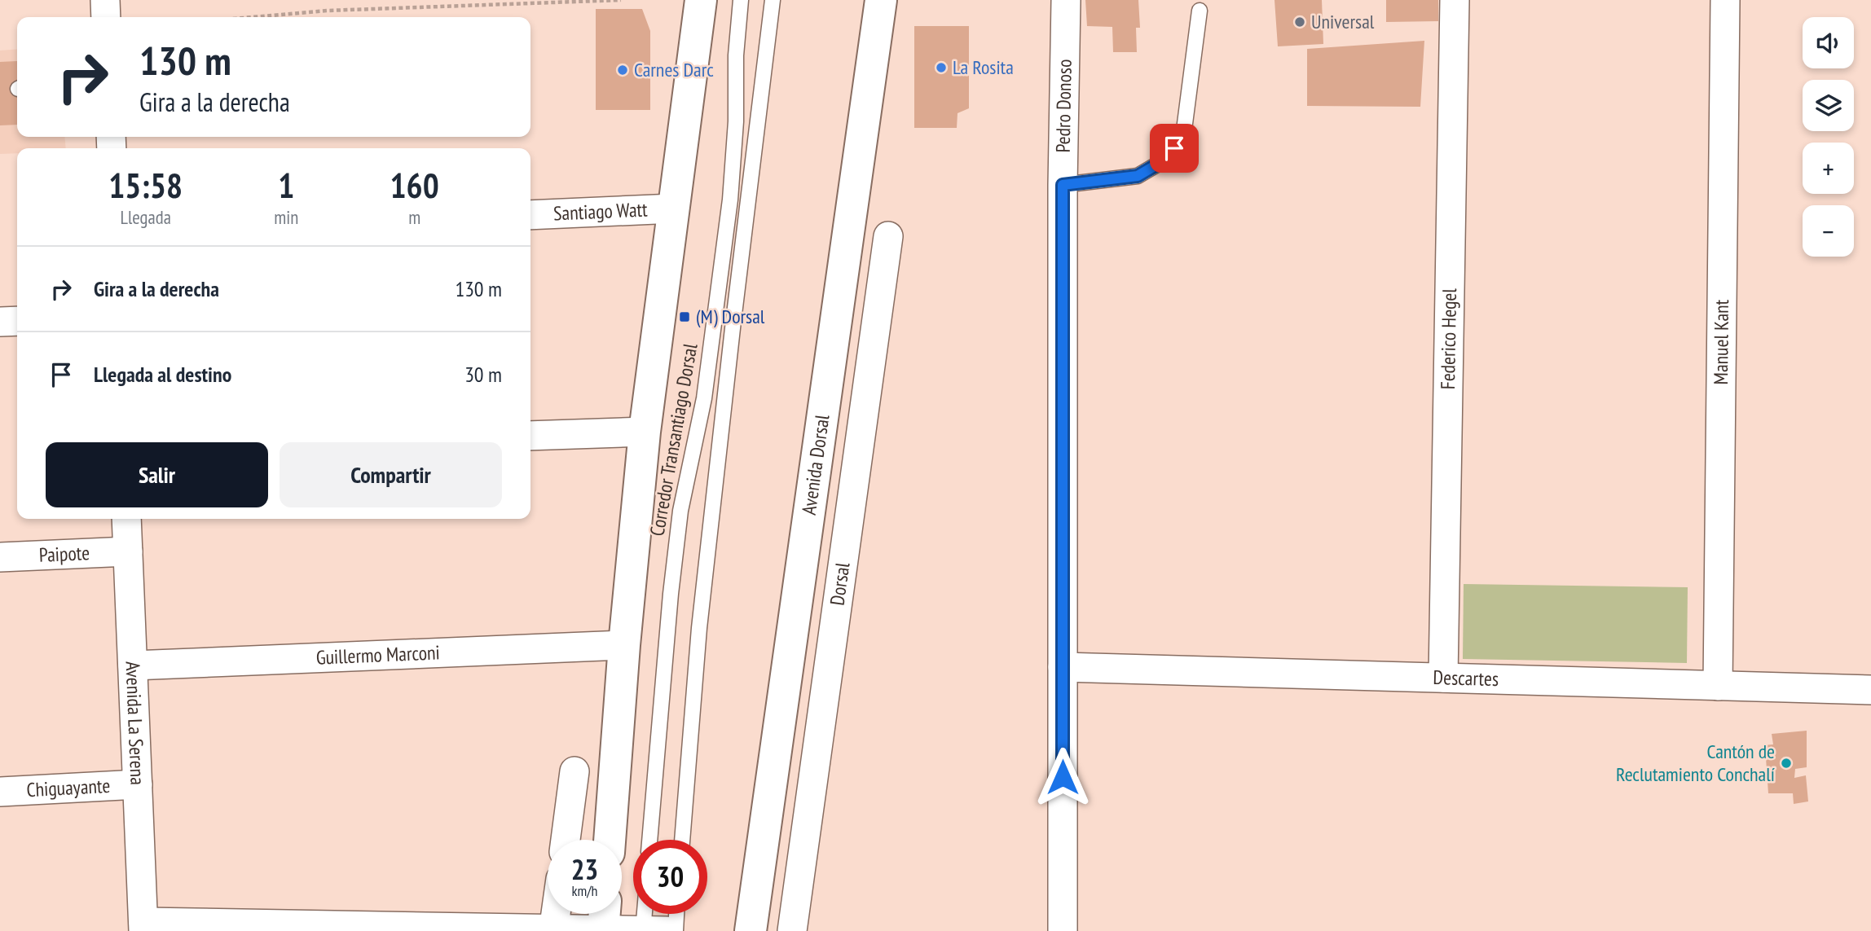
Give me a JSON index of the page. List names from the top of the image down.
{
  "streets": {
    "main road": ["Avenida Dorsal"],
    "street": [
      "Pedro Donoso",
      "Santiago Watt",
      "Federico Hegel",
      "Manuel Kant",
      "Paipote",
      "Dorsal",
      "Guillermo Marconi",
      "Descartes",
      "Avenida La Serena",
      "Chiguayante"
    ],
    "lane": ["Corredor Transantiago Dorsal"]
  },
  "crossings": [
    ["Pedro Donoso", "Descartes"],
    ["Federico Hegel", "Descartes"],
    ["Manuel Kant", "Descartes"],
    ["Paipote", "Avenida La Serena"],
    ["Guillermo Marconi", "Avenida La Serena"],
    ["Avenida La Serena", "Chiguayante"]
  ],
  "places": {
    "other": [
      "Universal",
      "La Rosita",
      "Carnes Darc",
      "Cantón de Reclutamiento Conchalí"
    ],
    "transit": ["(M) Dorsal"]
  },
  "page": {
    "map_buttons": ["+", "−"],
    "turn": ["130 m", "Gira a la derecha"],
    "eta": [
      "15:58",
      "Llegada",
      "1",
      "min",
      "160",
      "m"
    ],
    "list": [
      {
        "name": "Gira a la derecha",
        "value": "130 m"
      },
      {
        "name": "Llegada al destino",
        "value": "30 m"
      }
    ],
    "buttons": ["Salir", "Compartir"],
    "speed": "23 km/h",
    "limit": "30"
  }
}
